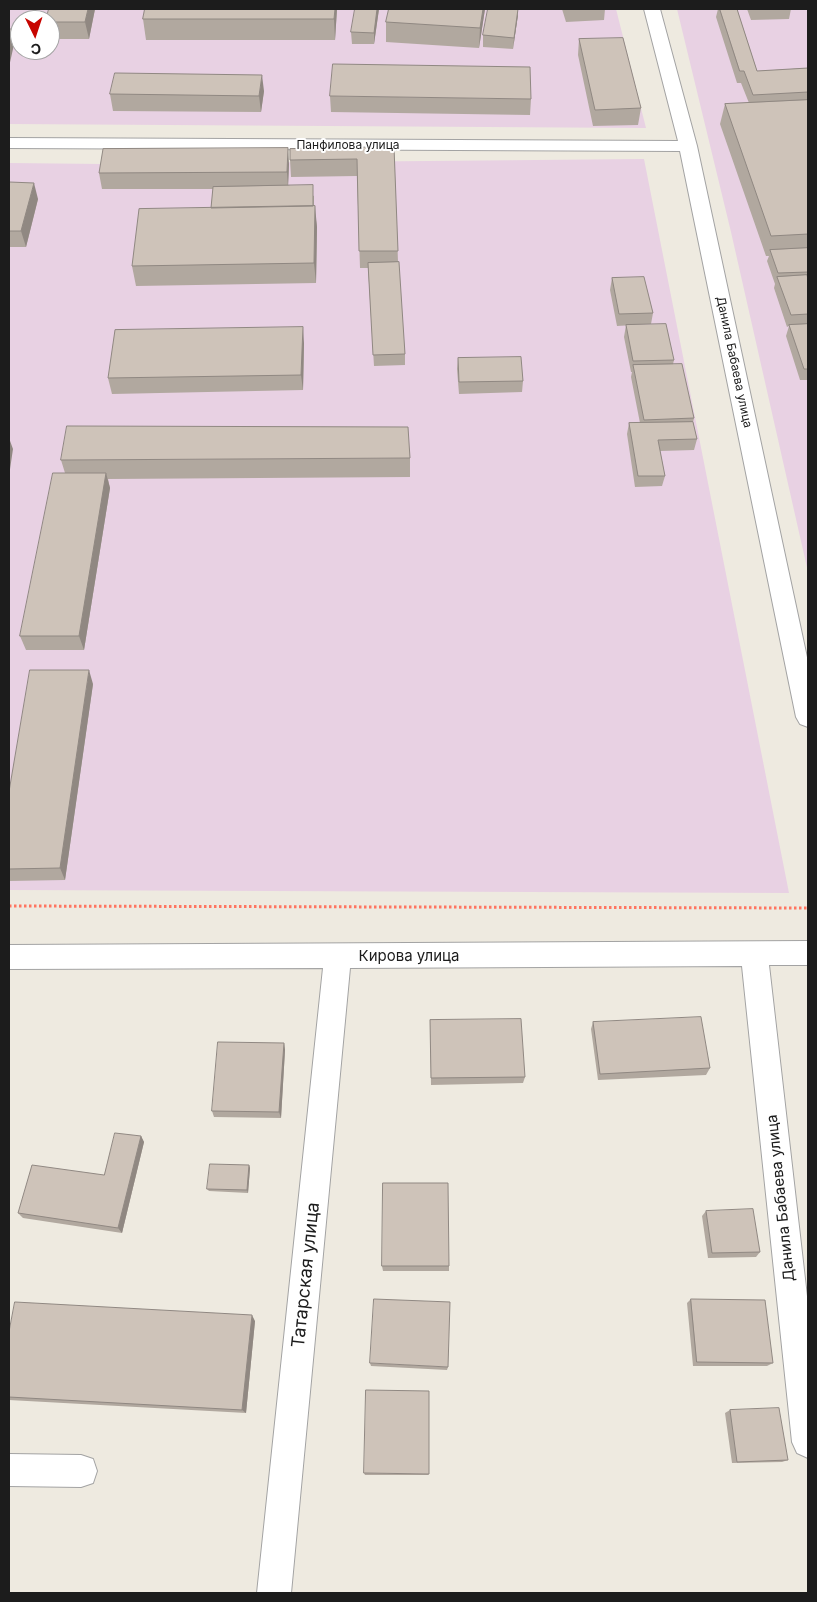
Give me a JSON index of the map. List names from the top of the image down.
{
  "streets": {
    "street": [
      "Панфилова улица",
      "Данила Бабаева улица",
      "Кирова улица",
      "Татарская улица"
    ]
  },
  "crossings": [
    ["Панфилова улица", "Данила Бабаева улица"],
    ["Данила Бабаева улица", "Кирова улица"],
    ["Кирова улица", "Татарская улица"]
  ],
  "north": "bottom"
}
